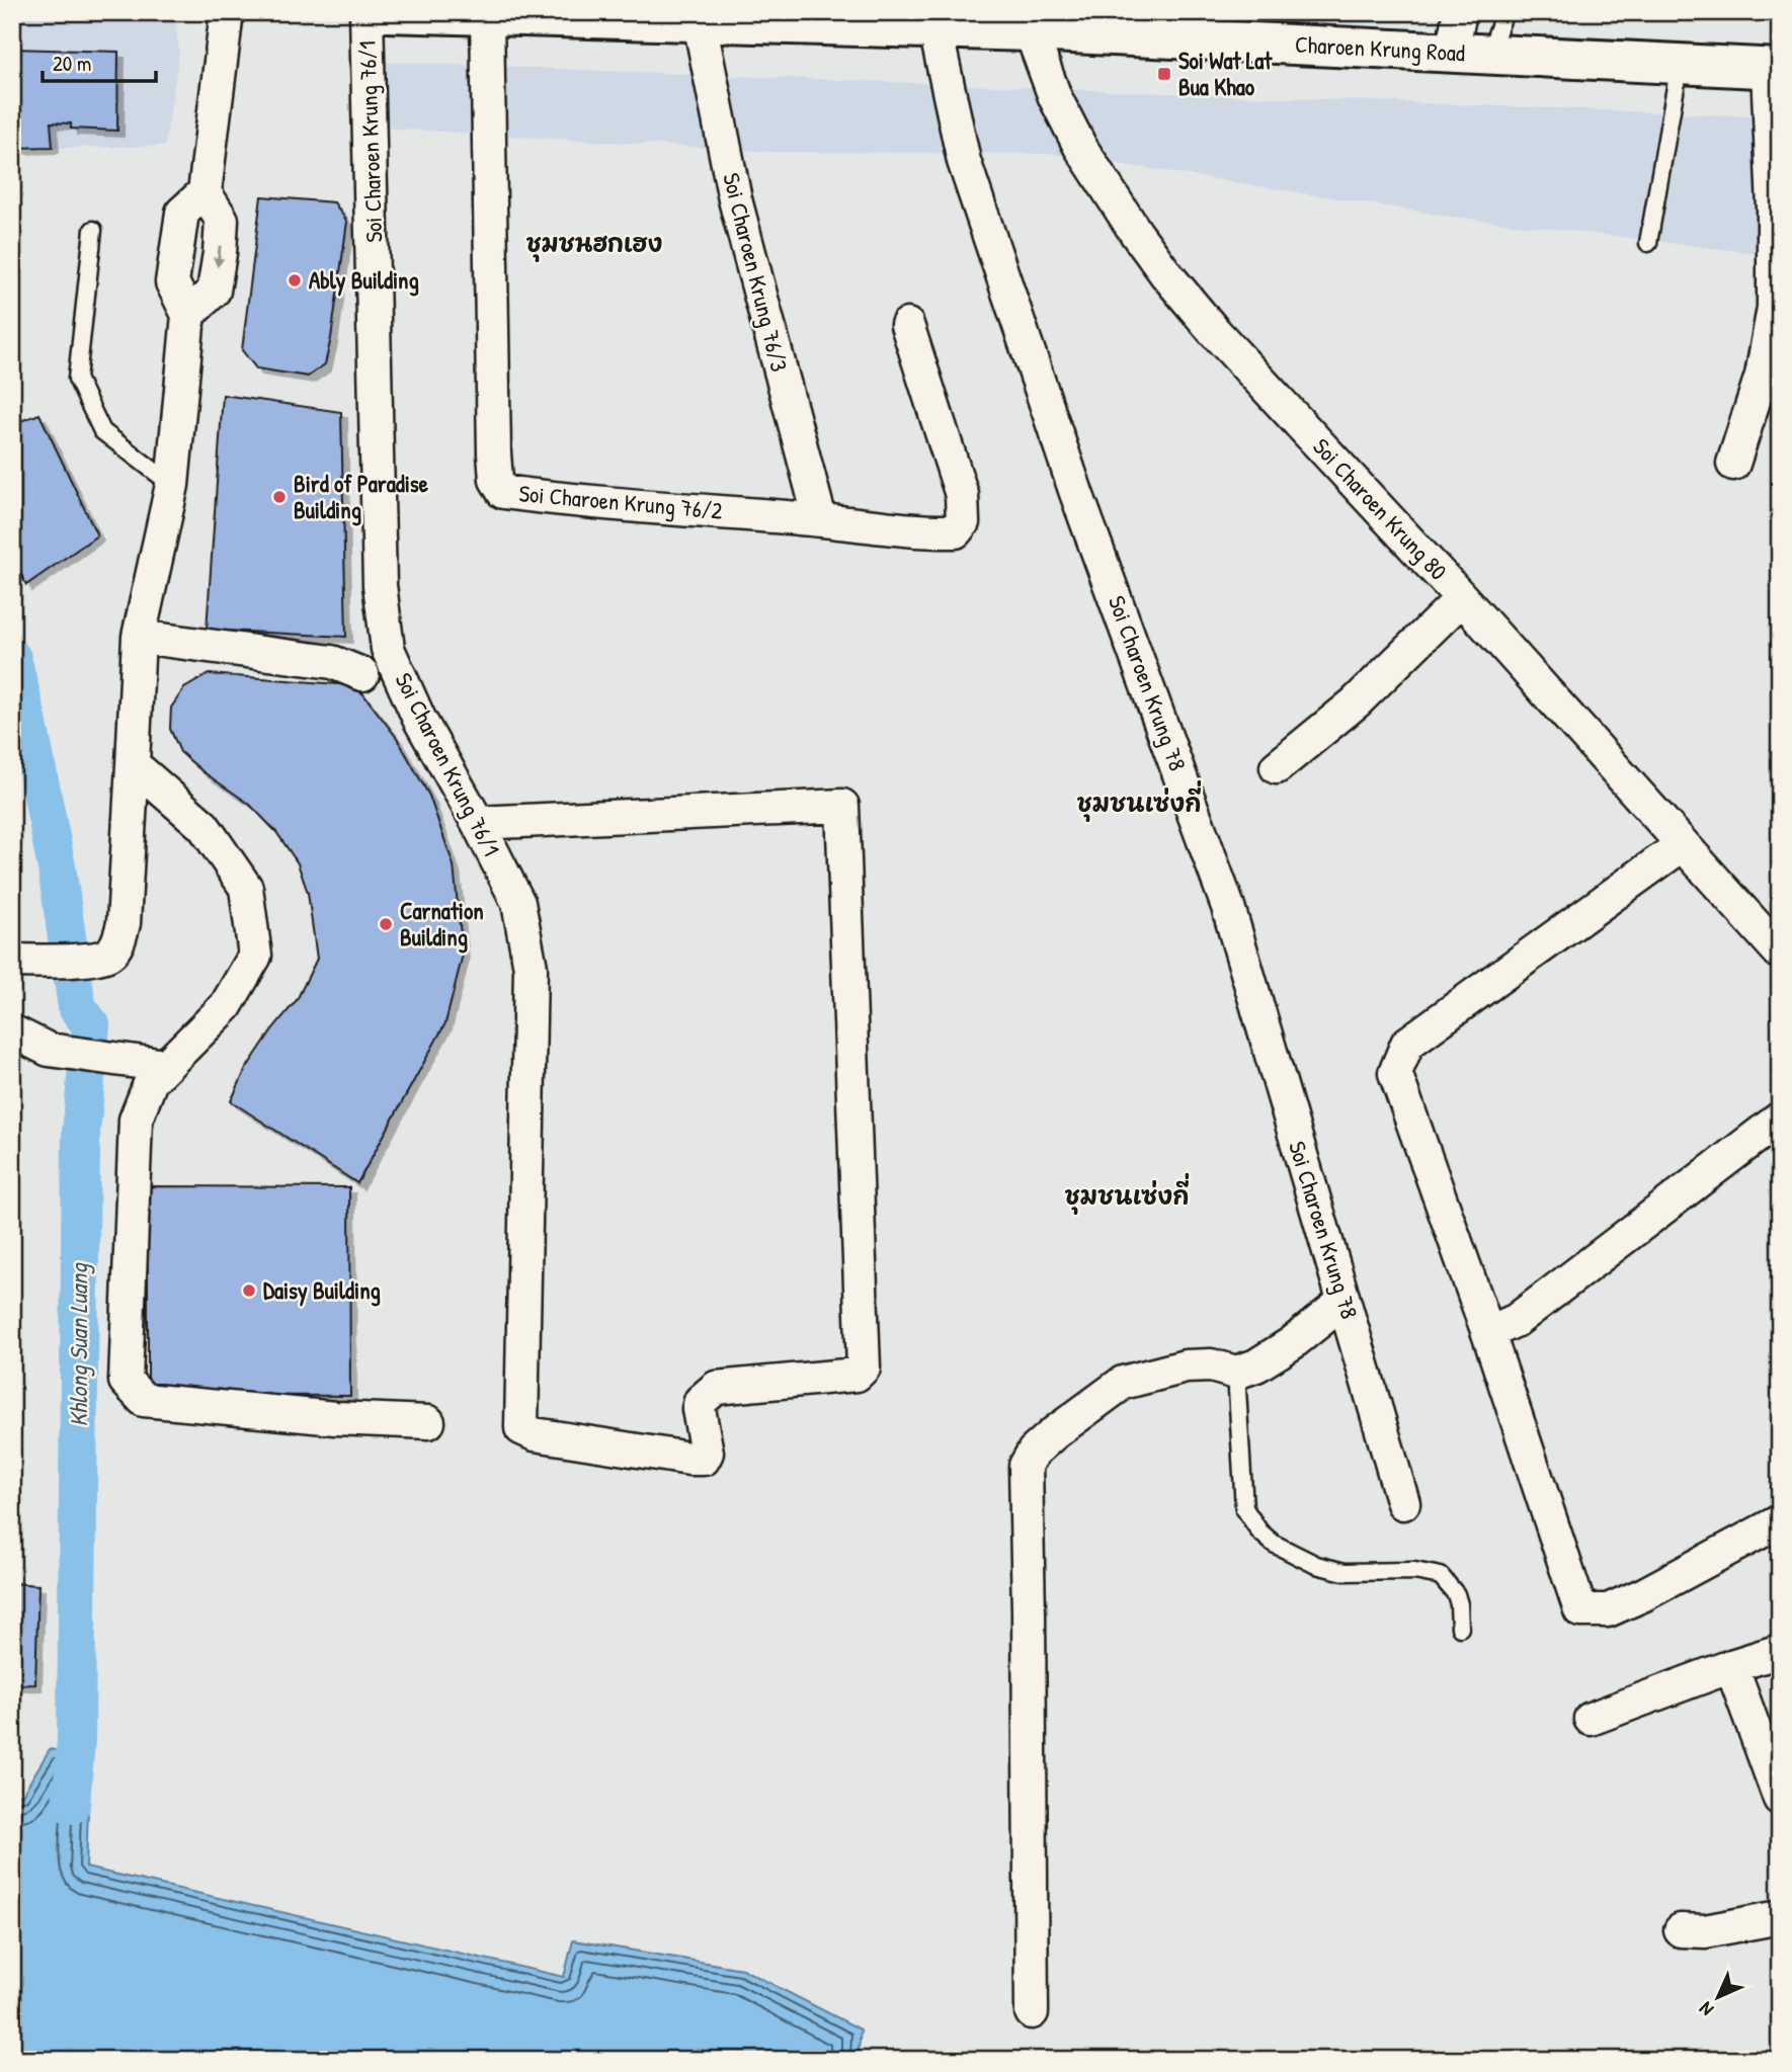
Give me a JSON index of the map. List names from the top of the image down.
{
  "streets": {
    "main road": ["Charoen Krung Road"],
    "street": [
      "Soi Charoen Krung 76/1",
      "Soi Charoen Krung 76/3",
      "Soi Charoen Krung 76/2",
      "Soi Charoen Krung 80",
      "Soi Charoen Krung 78"
    ]
  },
  "crossings": [
    ["Charoen Krung Road", "Soi Charoen Krung 76/3"],
    ["Charoen Krung Road", "Soi Charoen Krung 76/2"],
    ["Charoen Krung Road", "Soi Charoen Krung 80"],
    ["Charoen Krung Road", "Soi Charoen Krung 78"],
    ["Soi Charoen Krung 76/3", "Soi Charoen Krung 76/2"]
  ],
  "districts": ["ชุมชนฮกเฮง", "ชุมชนเซ่งกี่", "ชุมชนเซ่งกี่"],
  "water": ["Khlong Suan Luang"],
  "places": {
    "transit": ["Soi Wat Lat Bua Khao"],
    "other": [
      "Ably Building",
      "Bird of Paradise Building",
      "Carnation Building",
      "Daisy Building"
    ]
  },
  "scale_bar": "20 m",
  "north": "bottom left"
}
